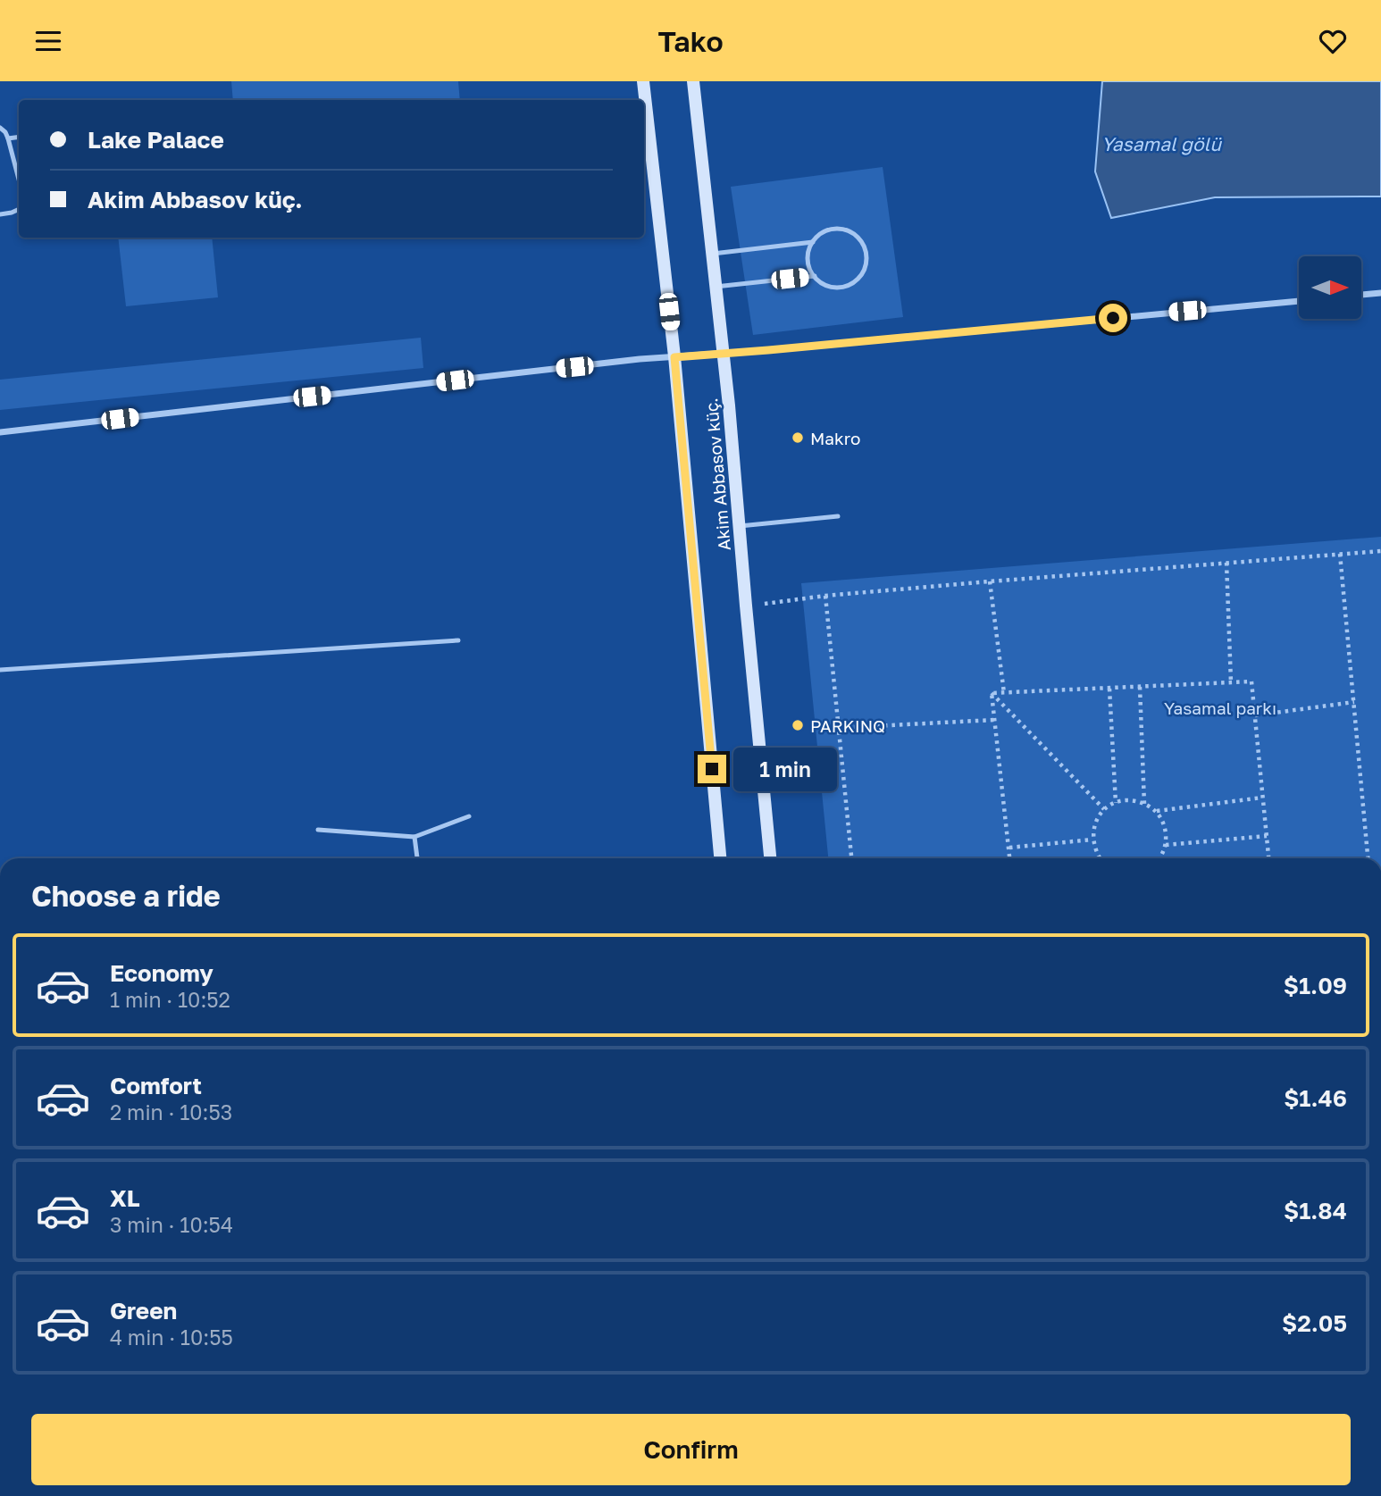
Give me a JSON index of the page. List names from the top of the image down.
{
  "streets": {
    "main road": ["Akim Abbasov küç."]
  },
  "water": ["Yasamal gölü"],
  "parks": ["Yasamal parkı"],
  "places": ["Makro", "PARKINQ"],
  "north": "right",
  "page": {
    "header": "Tako",
    "banner": ["Lake Palace", "Akim Abbasov küç."],
    "bubble": "1 min",
    "heading": "Choose a ride",
    "list": [
      {
        "name": "Economy",
        "note": "1 min · 10:52",
        "value": "$1.09"
      },
      {
        "name": "Comfort",
        "note": "2 min · 10:53",
        "value": "$1.46"
      },
      {
        "name": "XL",
        "note": "3 min · 10:54",
        "value": "$1.84"
      },
      {
        "name": "Green",
        "note": "4 min · 10:55",
        "value": "$2.05"
      }
    ],
    "buttons": "Confirm"
  }
}
